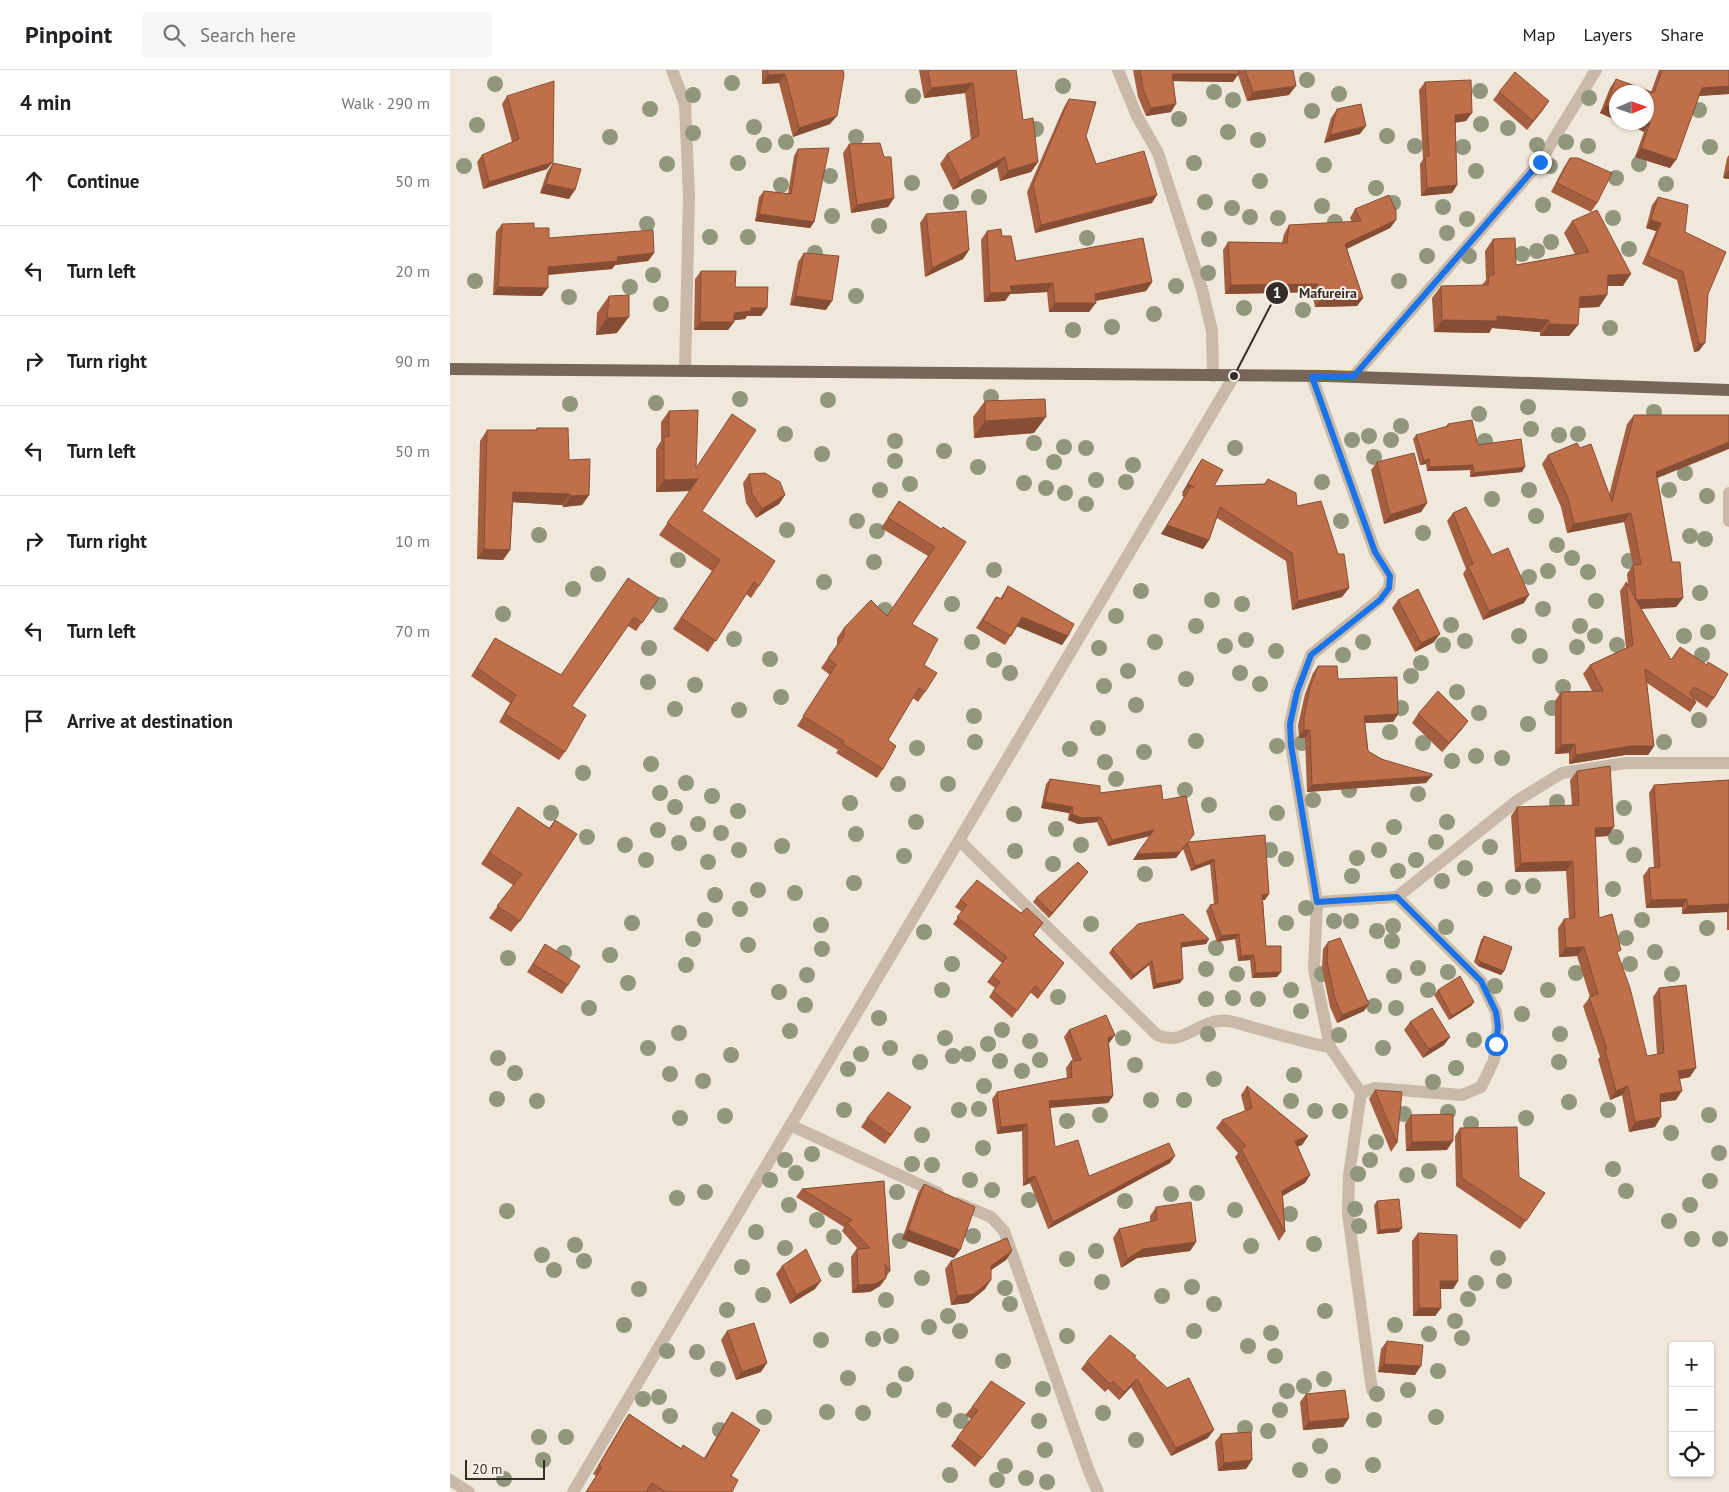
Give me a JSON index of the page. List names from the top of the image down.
{
  "places": ["Mafureira"],
  "scale_bar": "20 m",
  "north": "right",
  "page": {
    "header": "Pinpoint",
    "search": "Search here",
    "nav": ["Map", "Layers", "Share"],
    "heading": ["4 min", "Walk · 290 m"],
    "list": [
      ["Continue", "50 m"],
      ["Turn left", "20 m"],
      ["Turn right", "90 m"],
      ["Turn left", "50 m"],
      ["Turn right", "10 m"],
      ["Turn left", "70 m"],
      "Arrive at destination"
    ],
    "map_buttons": ["+", "−"],
    "scale": "20 m"
  }
}
